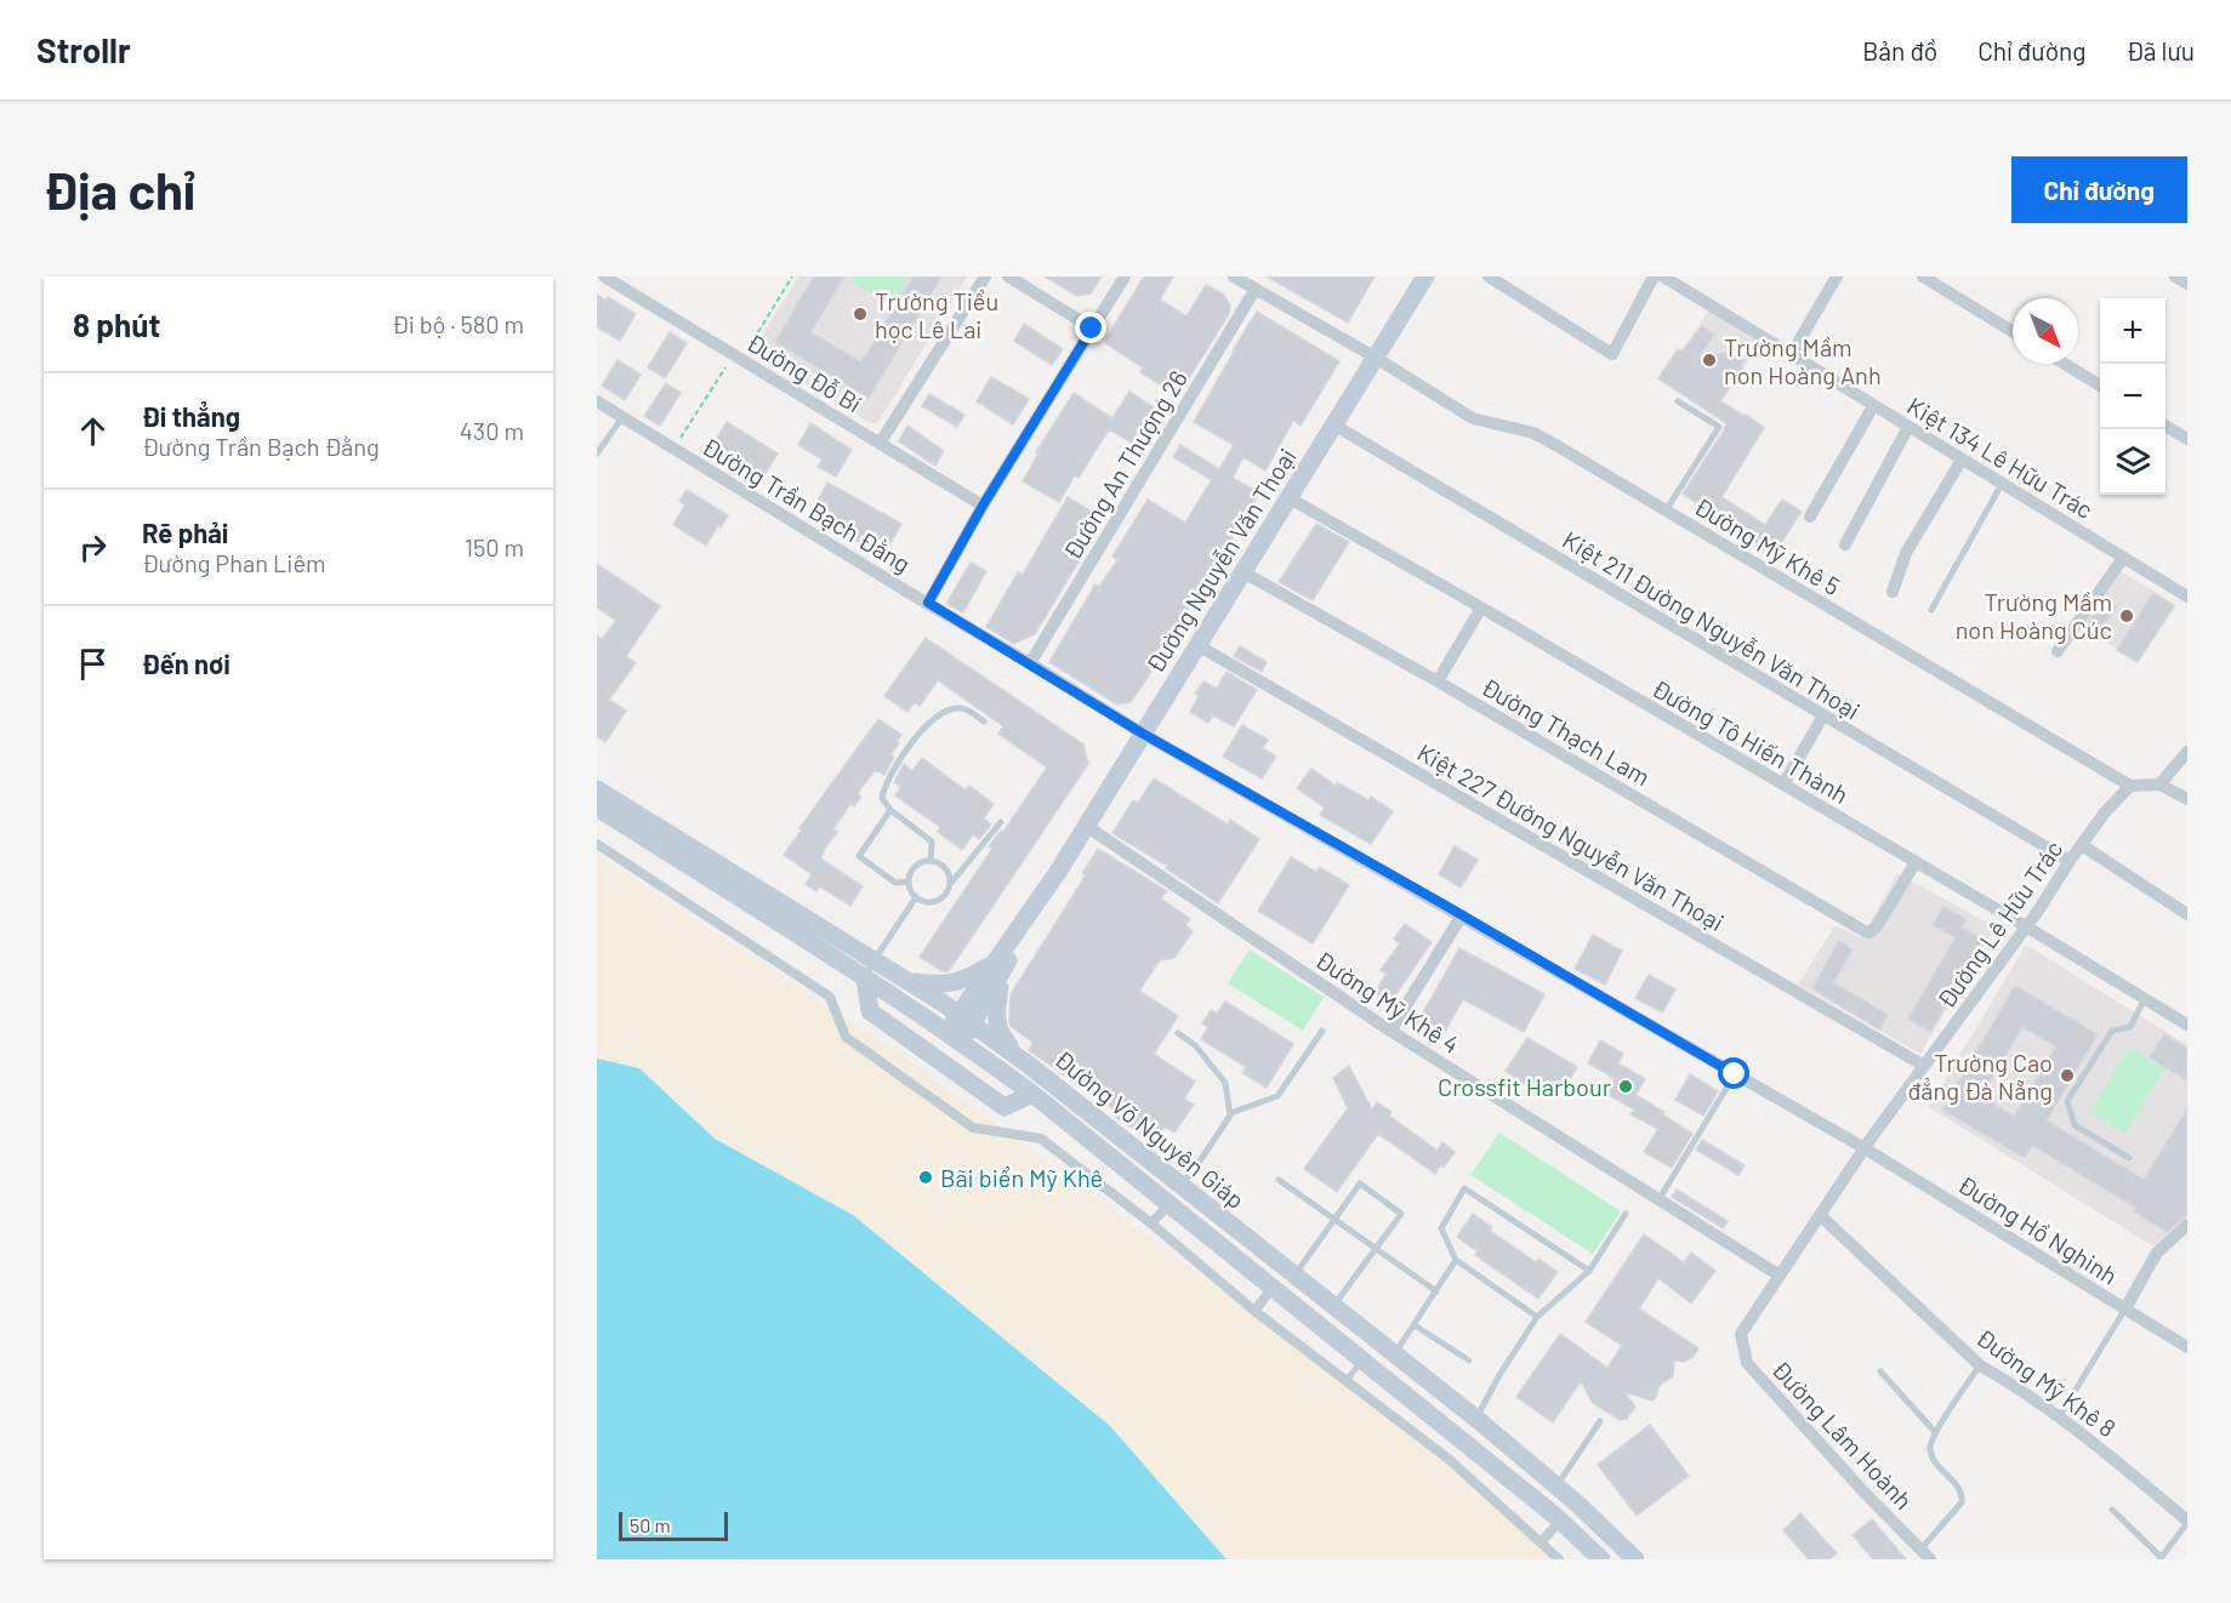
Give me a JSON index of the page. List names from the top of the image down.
{
  "streets": {
    "main road": ["Đường Nguyễn Văn Thoại", "Đường Võ Nguyên Giáp"],
    "street": [
      "Đường Đỗ Bí",
      "Kiệt 134 Lê Hữu Trác",
      "Đường An Thượng 26",
      "Đường Trần Bạch Đằng",
      "Đường Mỹ Khê 5",
      "Kiệt 211 Đường Nguyễn Văn Thoại",
      "Đường Thạch Lam",
      "Đường Tô Hiến Thành",
      "Kiệt 227 Đường Nguyễn Văn Thoại",
      "Đường Lê Hữu Trác",
      "Đường Mỹ Khê 4",
      "Đường Hồ Nghinh",
      "Đường Mỹ Khê 8",
      "Đường Lâm Hoành"
    ]
  },
  "crossings": [
    ["Đường An Thượng 26", "Đường Trần Bạch Đằng"],
    ["Đường An Thượng 26", "Đường Mỹ Khê 5"],
    ["Đường Trần Bạch Đằng", "Đường Nguyễn Văn Thoại"],
    ["Đường Trần Bạch Đằng", "Đường Lê Hữu Trác"],
    ["Đường Trần Bạch Đằng", "Đường Hồ Nghinh"],
    ["Đường Trần Bạch Đằng", "Đường Lâm Hoành"],
    ["Đường Mỹ Khê 5", "Đường Nguyễn Văn Thoại"],
    ["Đường Mỹ Khê 5", "Đường Lê Hữu Trác"],
    ["Đường Nguyễn Văn Thoại", "Kiệt 211 Đường Nguyễn Văn Thoại"],
    ["Đường Nguyễn Văn Thoại", "Đường Thạch Lam"],
    ["Đường Nguyễn Văn Thoại", "Đường Tô Hiến Thành"],
    ["Đường Nguyễn Văn Thoại", "Kiệt 227 Đường Nguyễn Văn Thoại"],
    ["Đường Nguyễn Văn Thoại", "Đường Mỹ Khê 4"],
    ["Đường Nguyễn Văn Thoại", "Đường Võ Nguyên Giáp"],
    ["Kiệt 211 Đường Nguyễn Văn Thoại", "Đường Lê Hữu Trác"],
    ["Đường Thạch Lam", "Đường Tô Hiến Thành"],
    ["Đường Tô Hiến Thành", "Đường Lê Hữu Trác"],
    ["Kiệt 227 Đường Nguyễn Văn Thoại", "Đường Lê Hữu Trác"],
    ["Đường Lê Hữu Trác", "Đường Hồ Nghinh"],
    ["Đường Lê Hữu Trác", "Đường Lâm Hoành"],
    ["Đường Mỹ Khê 4", "Đường Lâm Hoành"],
    ["Đường Hồ Nghinh", "Đường Lâm Hoành"],
    ["Đường Mỹ Khê 8", "Đường Lâm Hoành"]
  ],
  "places": [
    "Trường Tiểu học Lê Lai",
    "Trường Mầm non Hoàng Anh",
    "Trường Mầm non Hoàng Cúc",
    "Trường Cao đẳng Đà Nẵng",
    "Crossfit Harbour",
    "Bãi biển Mỹ Khê"
  ],
  "scale_bar": "50 m",
  "north": "bottom right",
  "page": {
    "header": "Strollr",
    "nav": ["Bản đồ", "Chỉ đường", "Đã lưu"],
    "buttons": "Chỉ đường",
    "title": "Địa chỉ",
    "heading": ["8 phút", "Đi bộ · 580 m"],
    "map_buttons": ["+", "−"],
    "list": [
      ["Đi thẳng", "Đường Trần Bạch Đằng", "430 m"],
      ["Rẽ phải", "Đường Phan Liêm", "150 m"],
      "Đến nơi"
    ],
    "scale": "50 m"
  }
}
